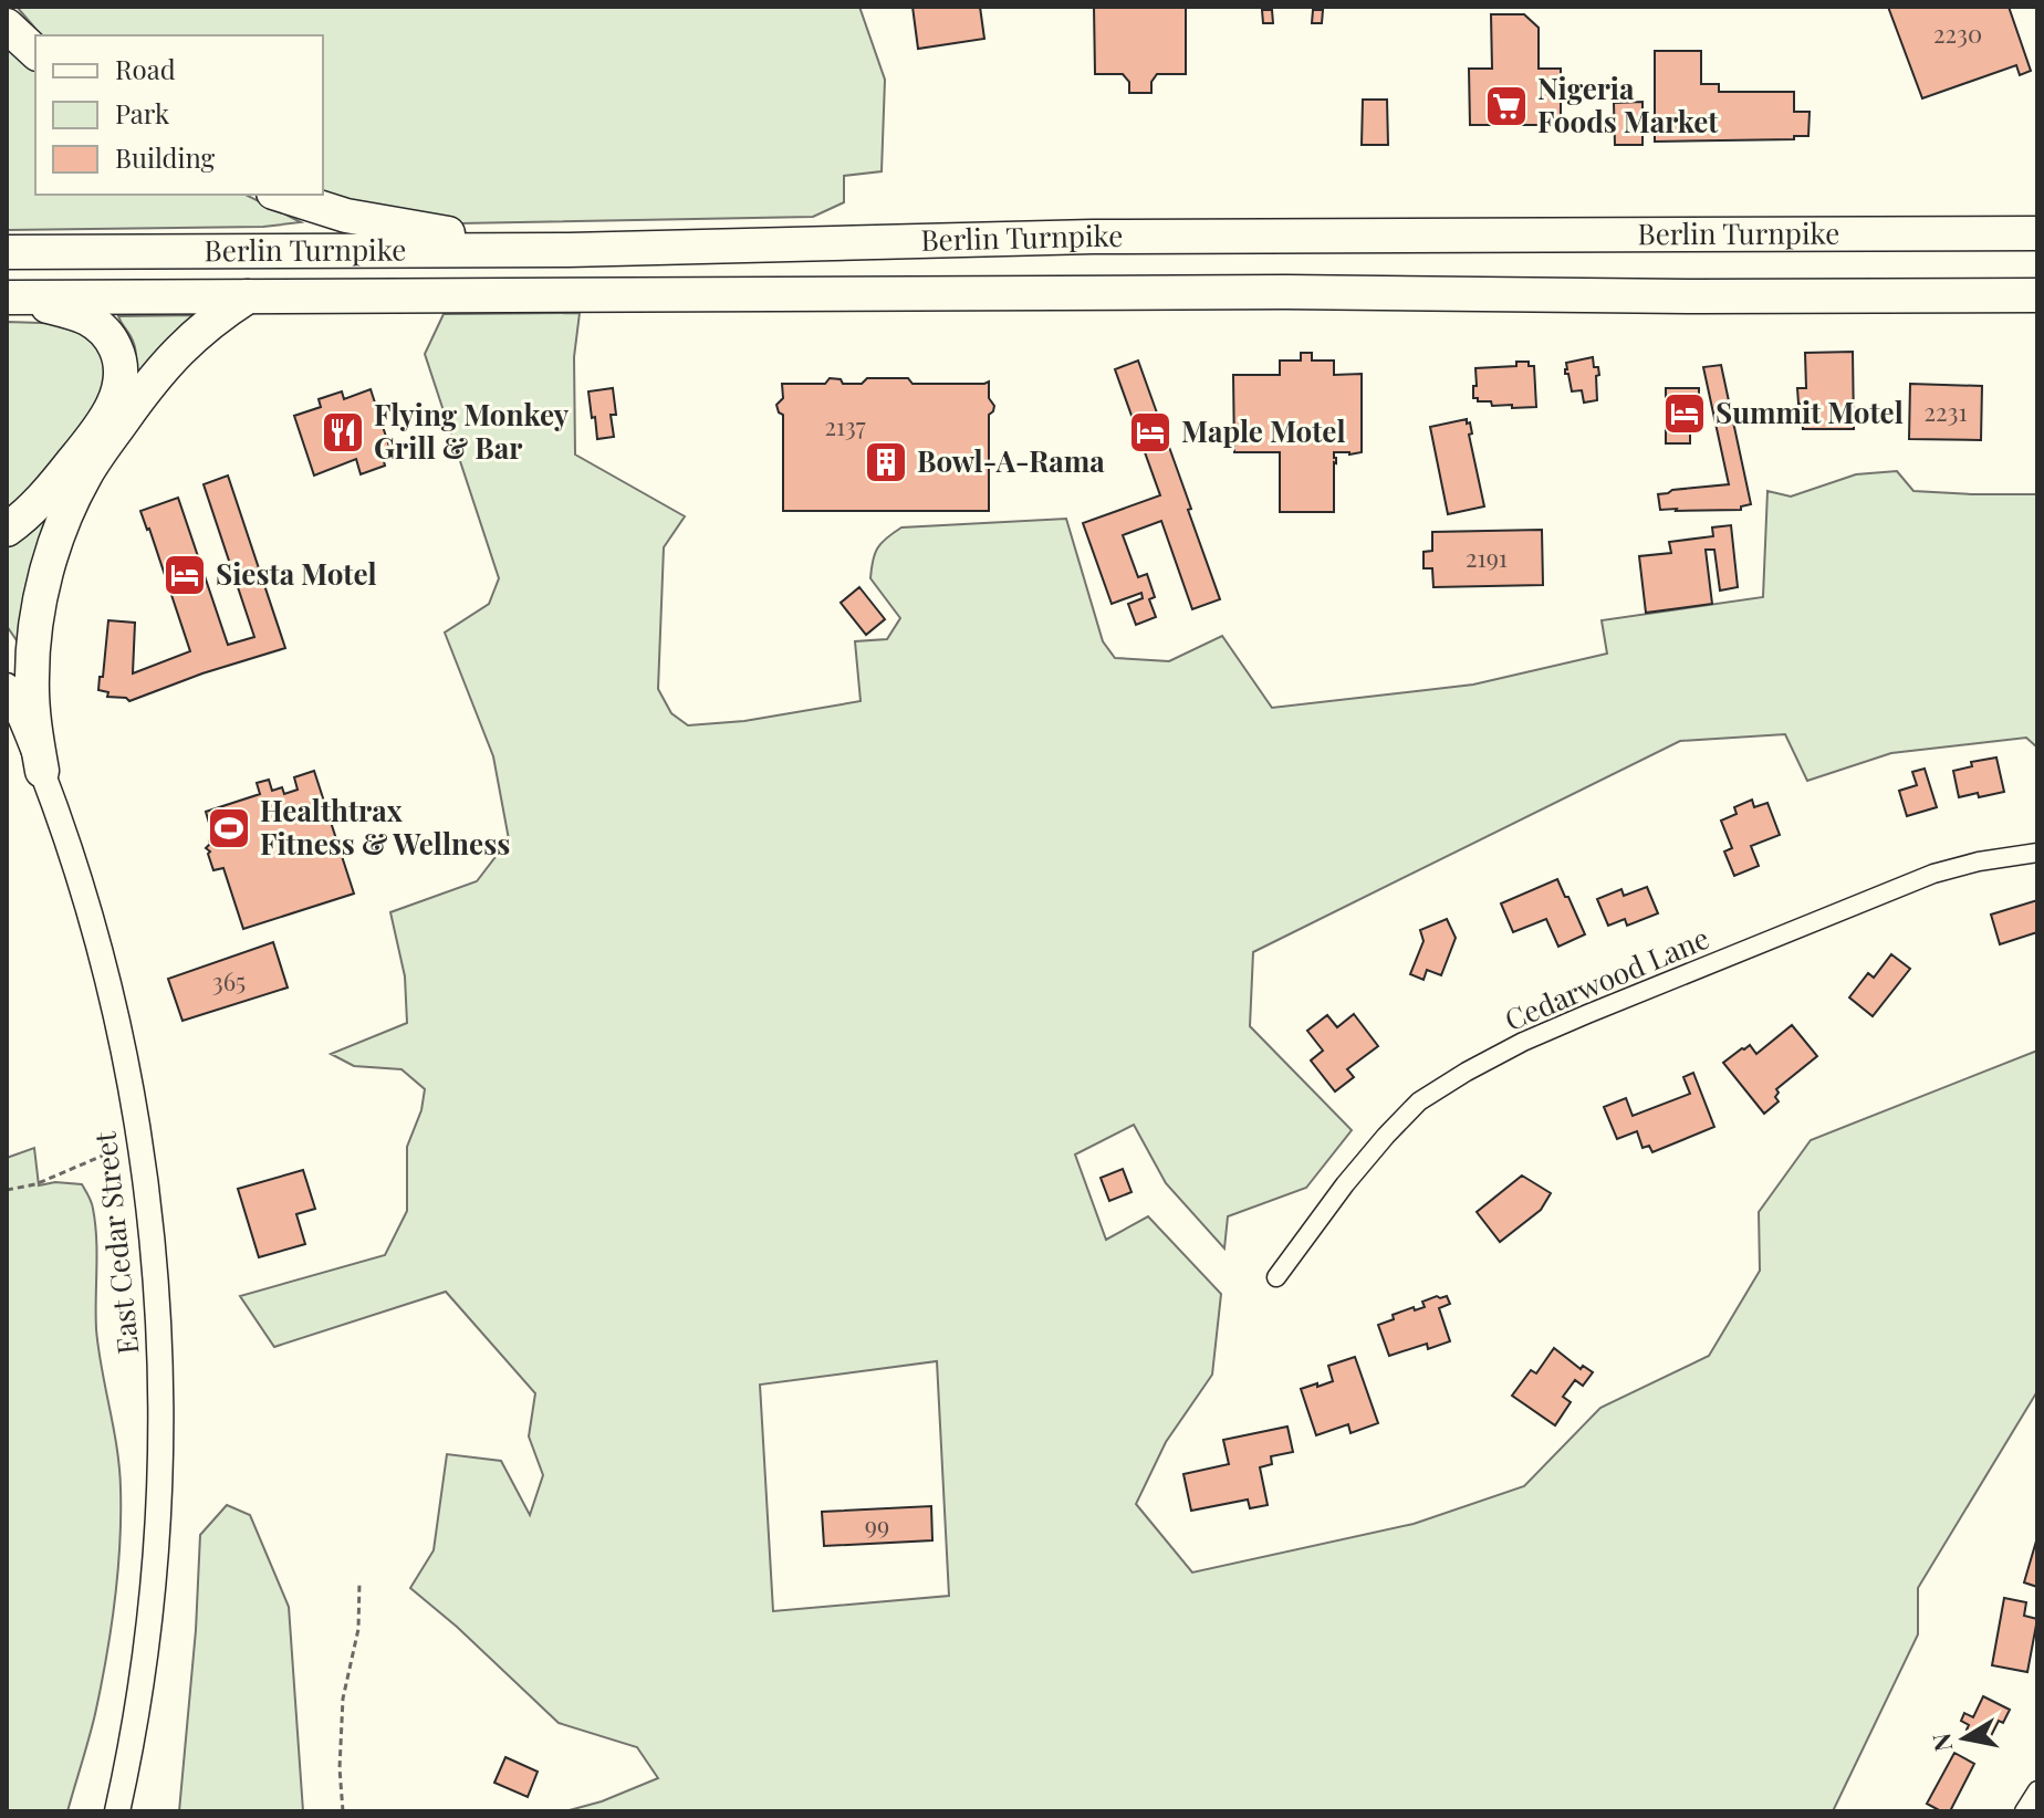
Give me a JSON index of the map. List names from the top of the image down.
{
  "streets": {
    "highway": ["Berlin Turnpike"],
    "main road": ["East Cedar Street"],
    "street": ["Cedarwood Lane"]
  },
  "places": {
    "supermarket": ["Nigeria Foods Market"],
    "hotel": ["Summit Motel", "Maple Motel", "Siesta Motel"],
    "restaurant": ["Flying Monkey Grill & Bar"],
    "building": ["Bowl-A-Rama"],
    "sports": ["Healthtrax Fitness & Wellness"]
  },
  "house_numbers": [
    "2230",
    "2231",
    "2137",
    "2191",
    "365",
    "99"
  ],
  "legend": ["Road", "Park", "Building"],
  "north": "left"
}
